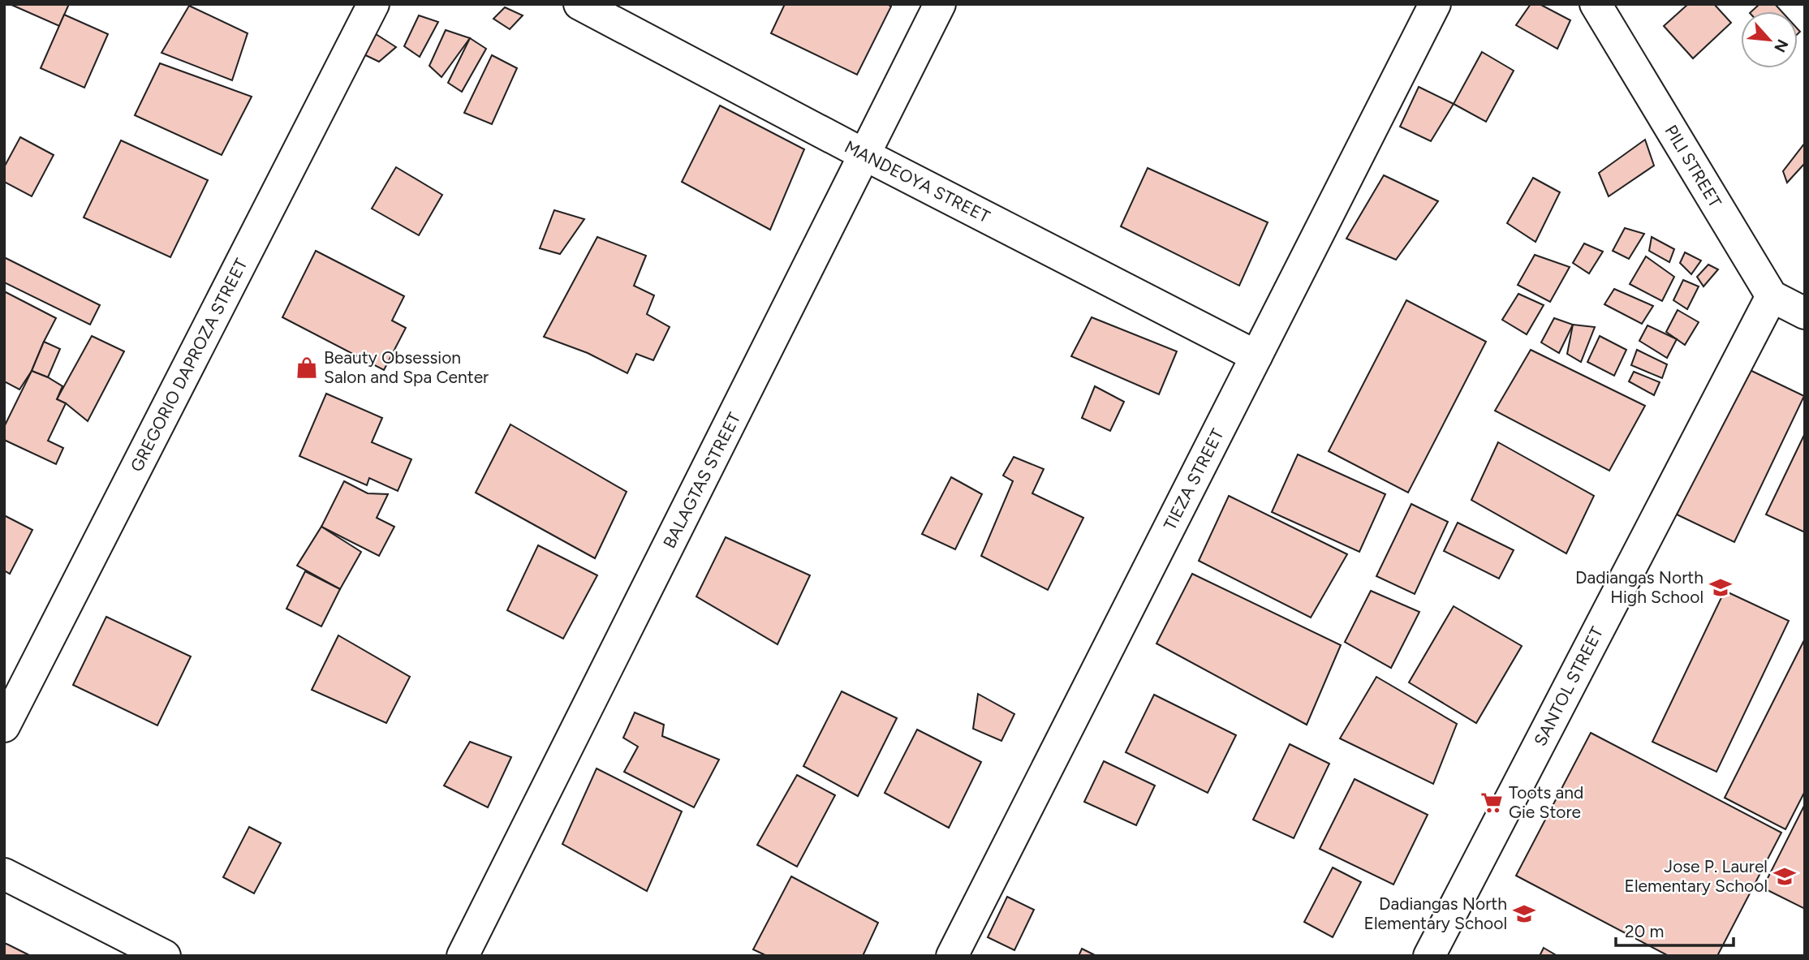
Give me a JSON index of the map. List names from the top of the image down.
{
  "streets": {
    "street": [
      "PILI STREET",
      "MANDEOYA STREET",
      "GREGORIO DAPROZA STREET",
      "TIEZA STREET",
      "BALAGTAS STREET",
      "SANTOL STREET"
    ]
  },
  "crossings": [
    ["PILI STREET", "SANTOL STREET"],
    ["MANDEOYA STREET", "TIEZA STREET"],
    ["MANDEOYA STREET", "BALAGTAS STREET"]
  ],
  "places": {
    "shop": ["Beauty Obsession Salon and Spa Center"],
    "school or university": ["Dadiangas North High School", "Jose P. Laurel Elementary School", "Dadiangas North Elementary School"],
    "supermarket": ["Toots and Gie Store"]
  },
  "scale_bar": "20 m",
  "north": "bottom right"
}
